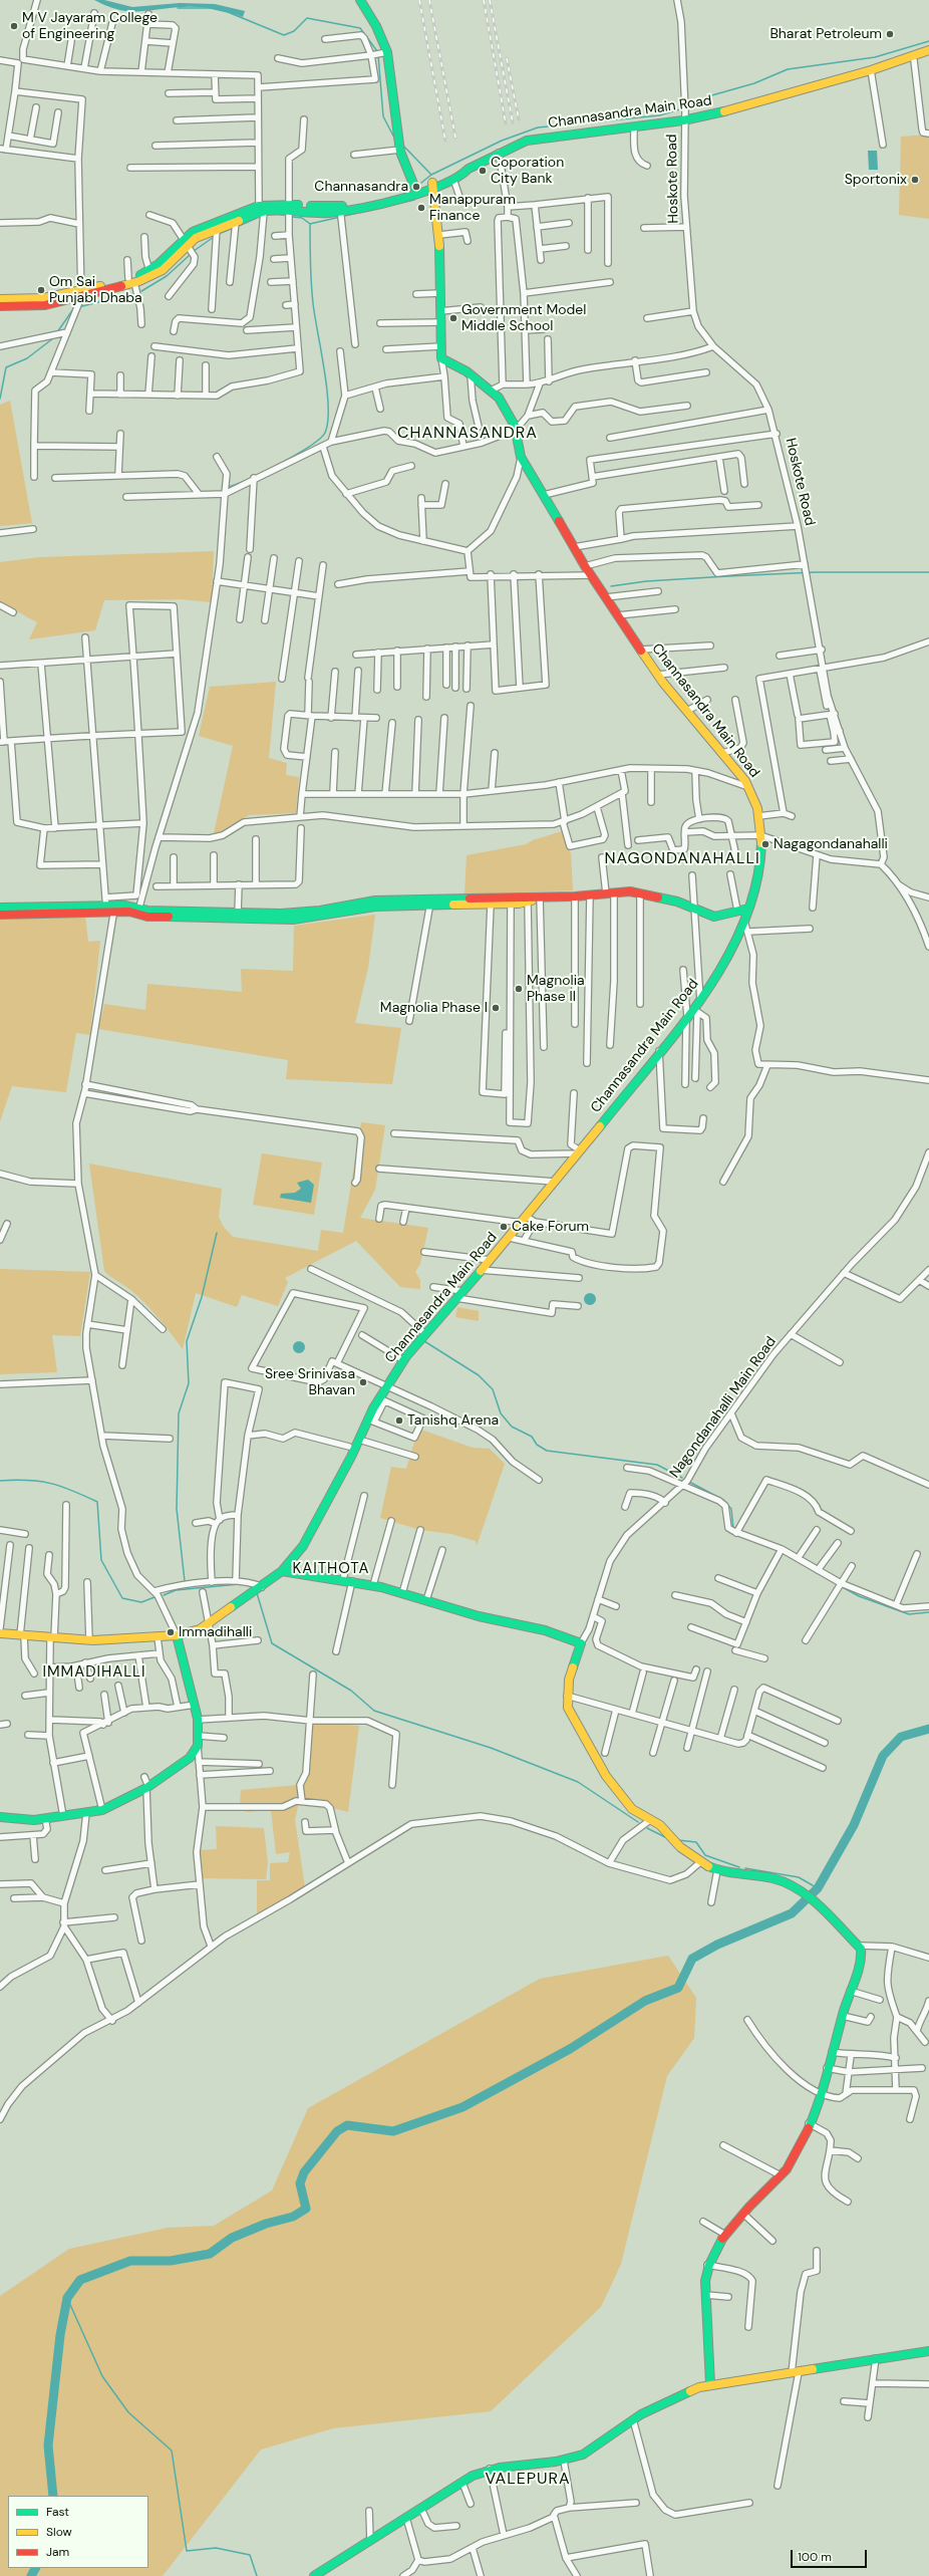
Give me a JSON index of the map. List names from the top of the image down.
{
  "streets": {
    "street": ["Channasandra Main Road", "Hoskote Road", "Nagondanahalli Main Road"]
  },
  "crossings": [
    ["Channasandra Main Road", "Hoskote Road"]
  ],
  "districts": [
    "CHANNASANDRA",
    "NAGONDANAHALLI",
    "KAITHOTA",
    "IMMADIHALLI",
    "VALEPURA"
  ],
  "places": [
    "M V Jayaram College of Engineering",
    "Bharat Petroleum",
    "Coporation City Bank",
    "Sportonix",
    "Channasandra",
    "Manappuram Finance",
    "Om Sai Punjabi Dhaba",
    "Government Model Middle School",
    "Nagagondanahalli",
    "Magnolia Phase II",
    "Magnolia Phase I",
    "Cake Forum",
    "Sree Srinivasa Bhavan",
    "Tanishq Arena",
    "Immadihalli"
  ],
  "legend": ["Fast", "Slow", "Jam"],
  "scale_bar": "100 m"
}
